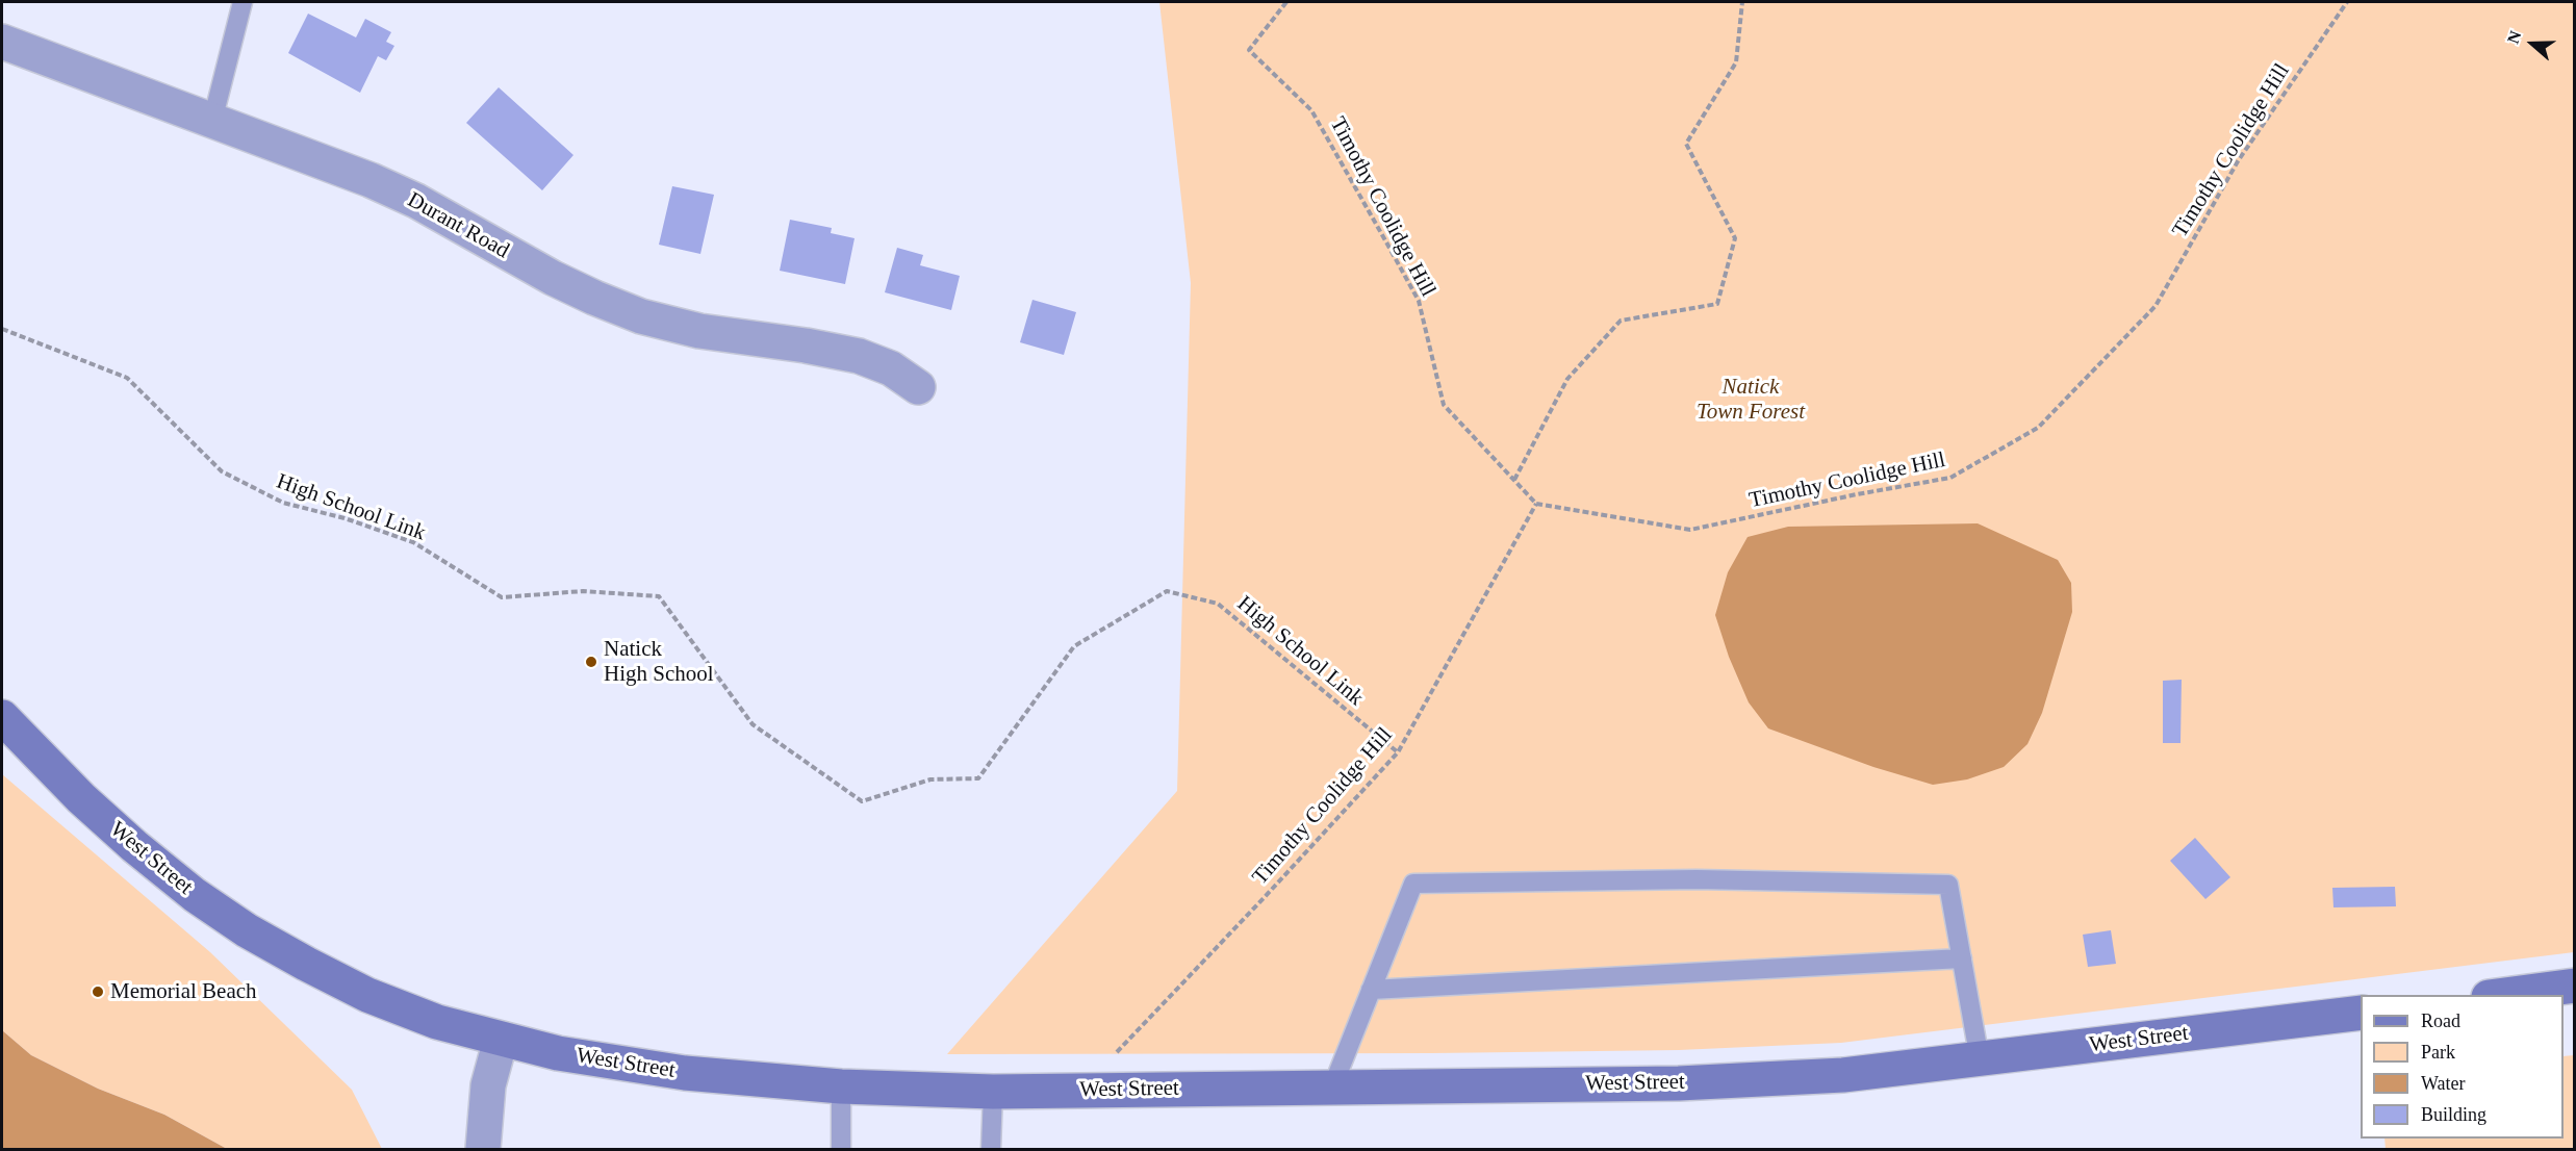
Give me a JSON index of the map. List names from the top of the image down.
{
  "streets": {
    "street": ["Durant Road", "West Street"],
    "path": ["Timothy Coolidge Hill", "High School Link"]
  },
  "crossings": [
    ["Timothy Coolidge Hill", "High School Link"],
    ["Timothy Coolidge Hill", "West Street"]
  ],
  "parks": ["Natick Town Forest"],
  "places": ["Natick High School", "Memorial Beach"],
  "legend": [
    "Road",
    "Park",
    "Water",
    "Building"
  ],
  "north": "left"
}
